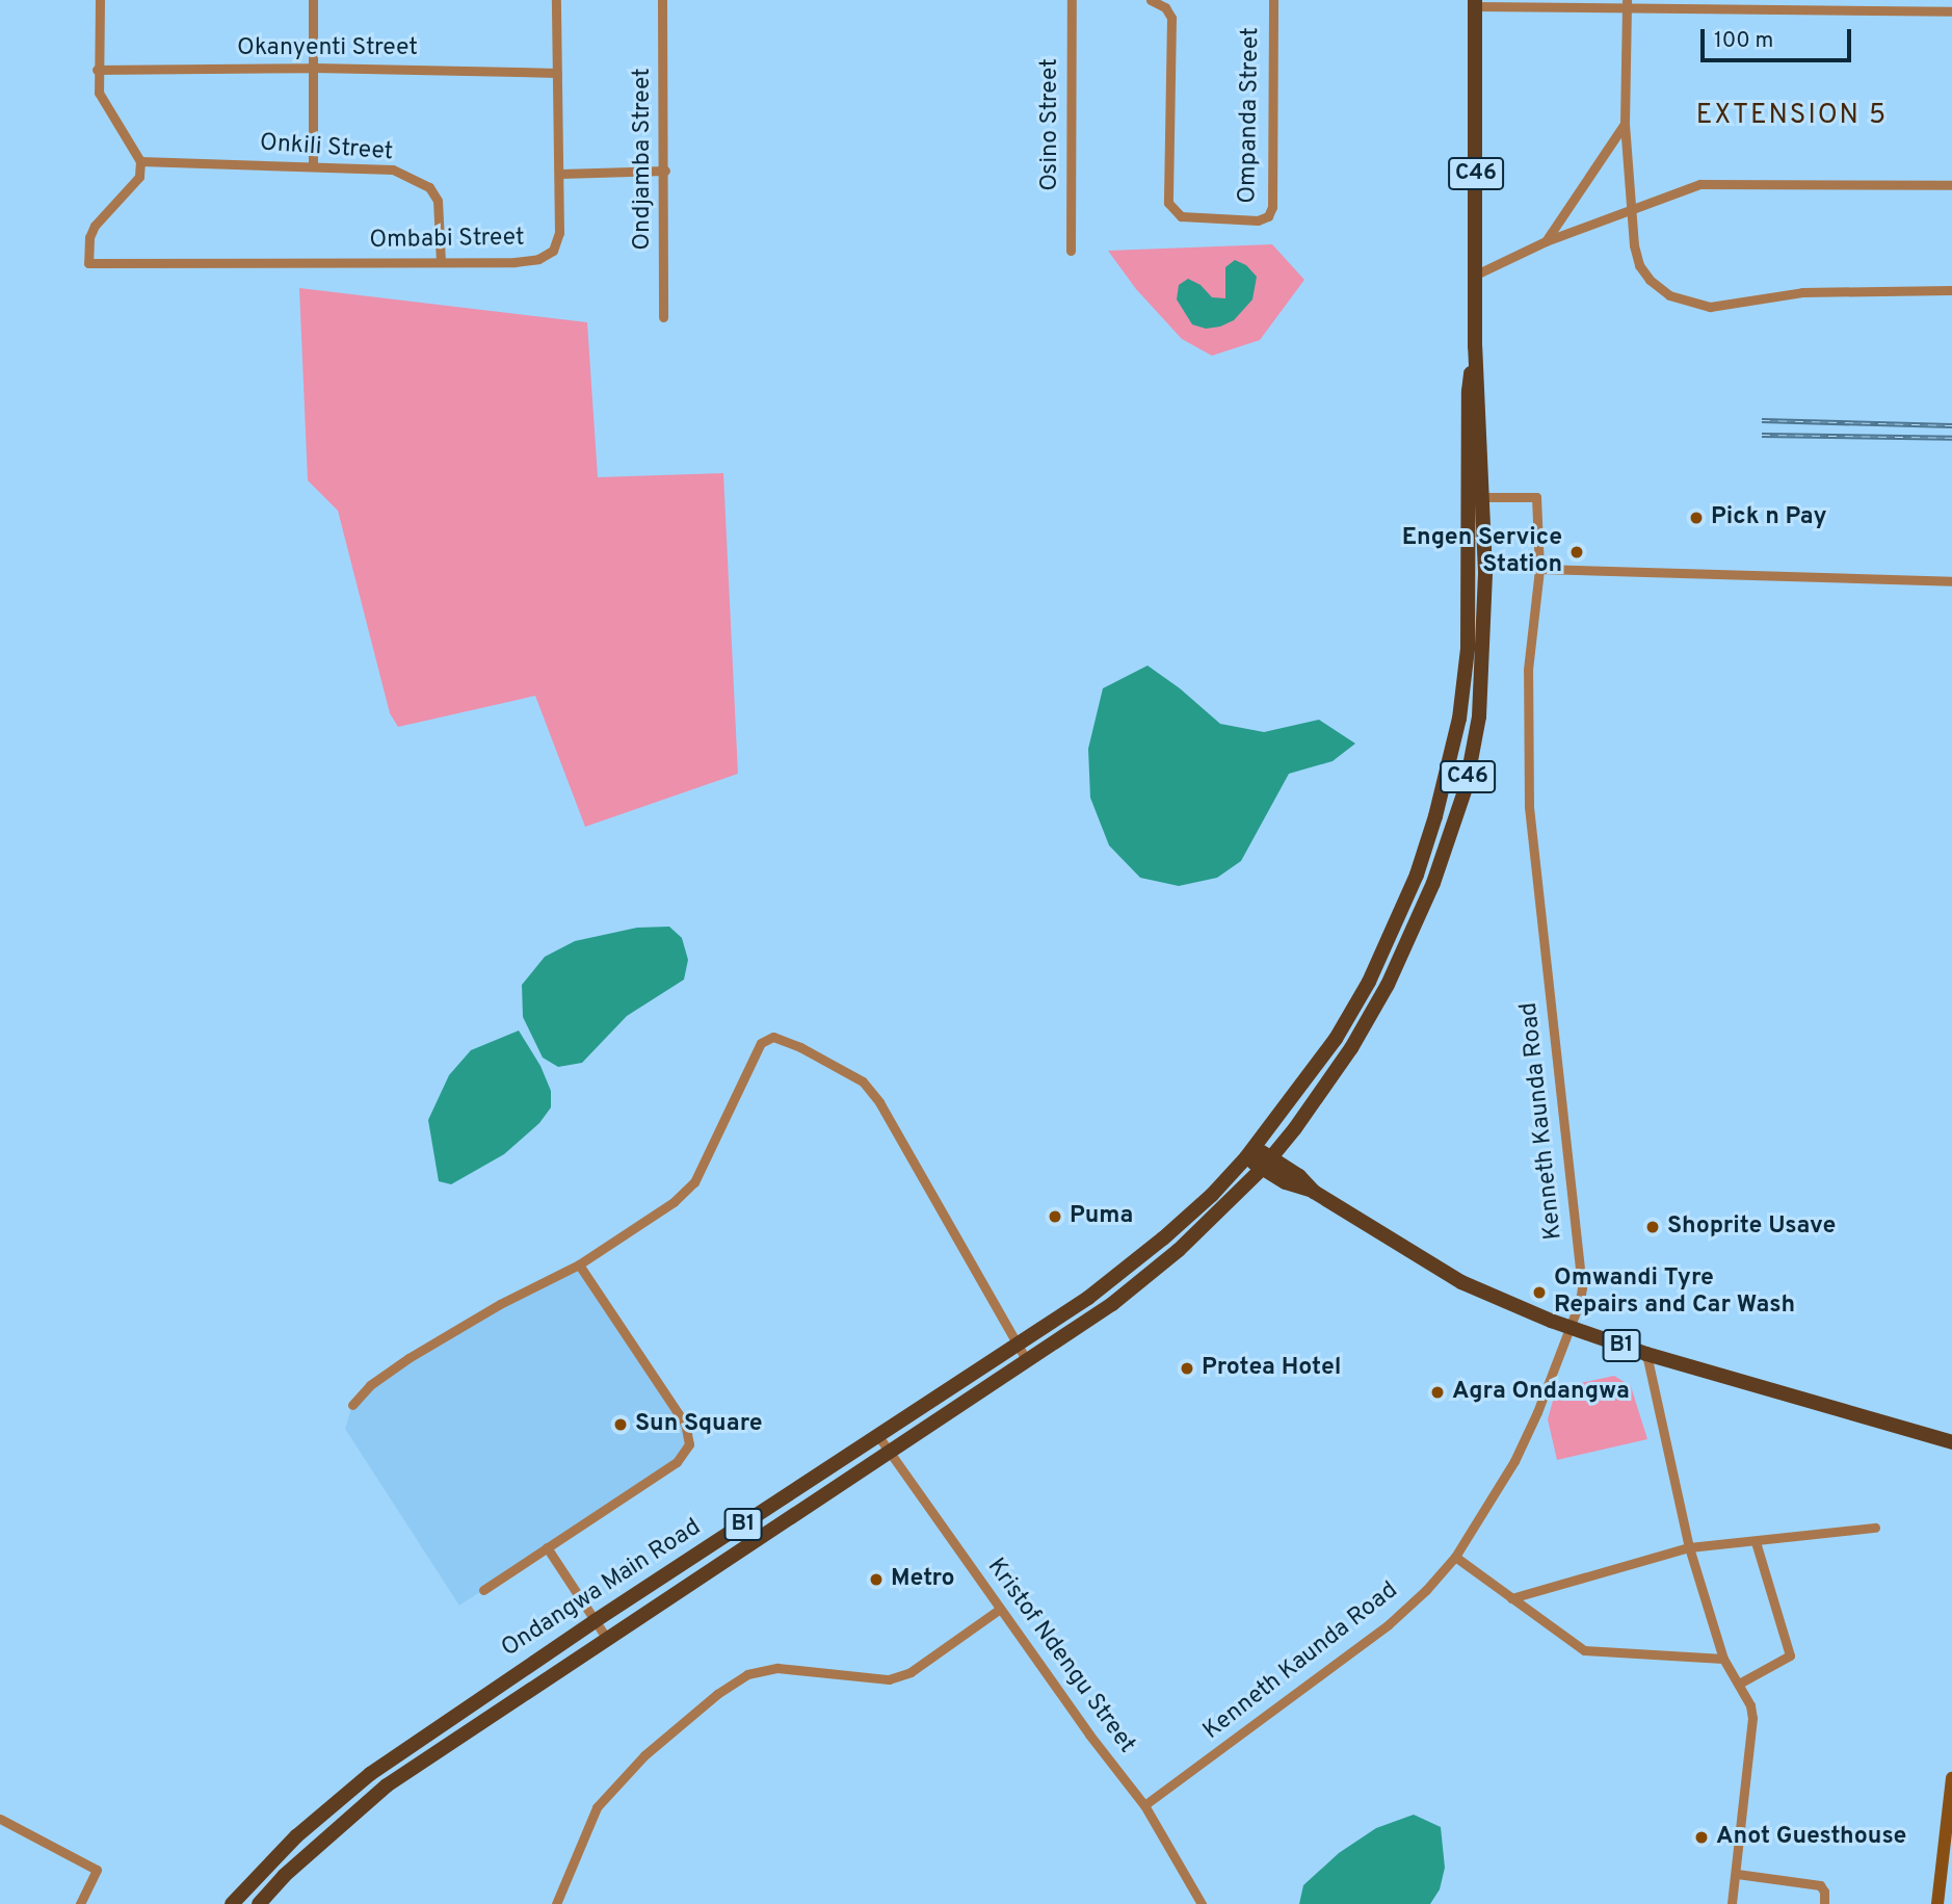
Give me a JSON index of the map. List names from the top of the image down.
{
  "streets": {
    "main road": ["C46", "B1", "Ondangwa Main Road"],
    "street": [
      "Okanyenti Street",
      "Ompanda Street",
      "Osino Street",
      "Onkili Street",
      "Ondjamba Street",
      "Ombabi Street",
      "Kenneth Kaunda Road",
      "Kristof Ndengu Street"
    ]
  },
  "crossings": [
    ["Okanyenti Street", "Ombabi Street"],
    ["Onkili Street", "Ombabi Street"],
    ["C46", "Kenneth Kaunda Road"],
    ["C46", "B1"],
    ["C46", "Ondangwa Main Road"],
    ["Kenneth Kaunda Road", "B1"],
    ["Kenneth Kaunda Road", "Kristof Ndengu Street"],
    ["B1", "Ondangwa Main Road"],
    ["Ondangwa Main Road", "Kristof Ndengu Street"]
  ],
  "districts": ["EXTENSION 5"],
  "places": [
    "Pick n Pay",
    "Engen Service Station",
    "Puma",
    "Shoprite Usave",
    "Omwandi Tyre Repairs and Car Wash",
    "Protea Hotel",
    "Agra Ondangwa",
    "Sun Square",
    "Metro",
    "Anot Guesthouse"
  ],
  "scale_bar": "100 m"
}
